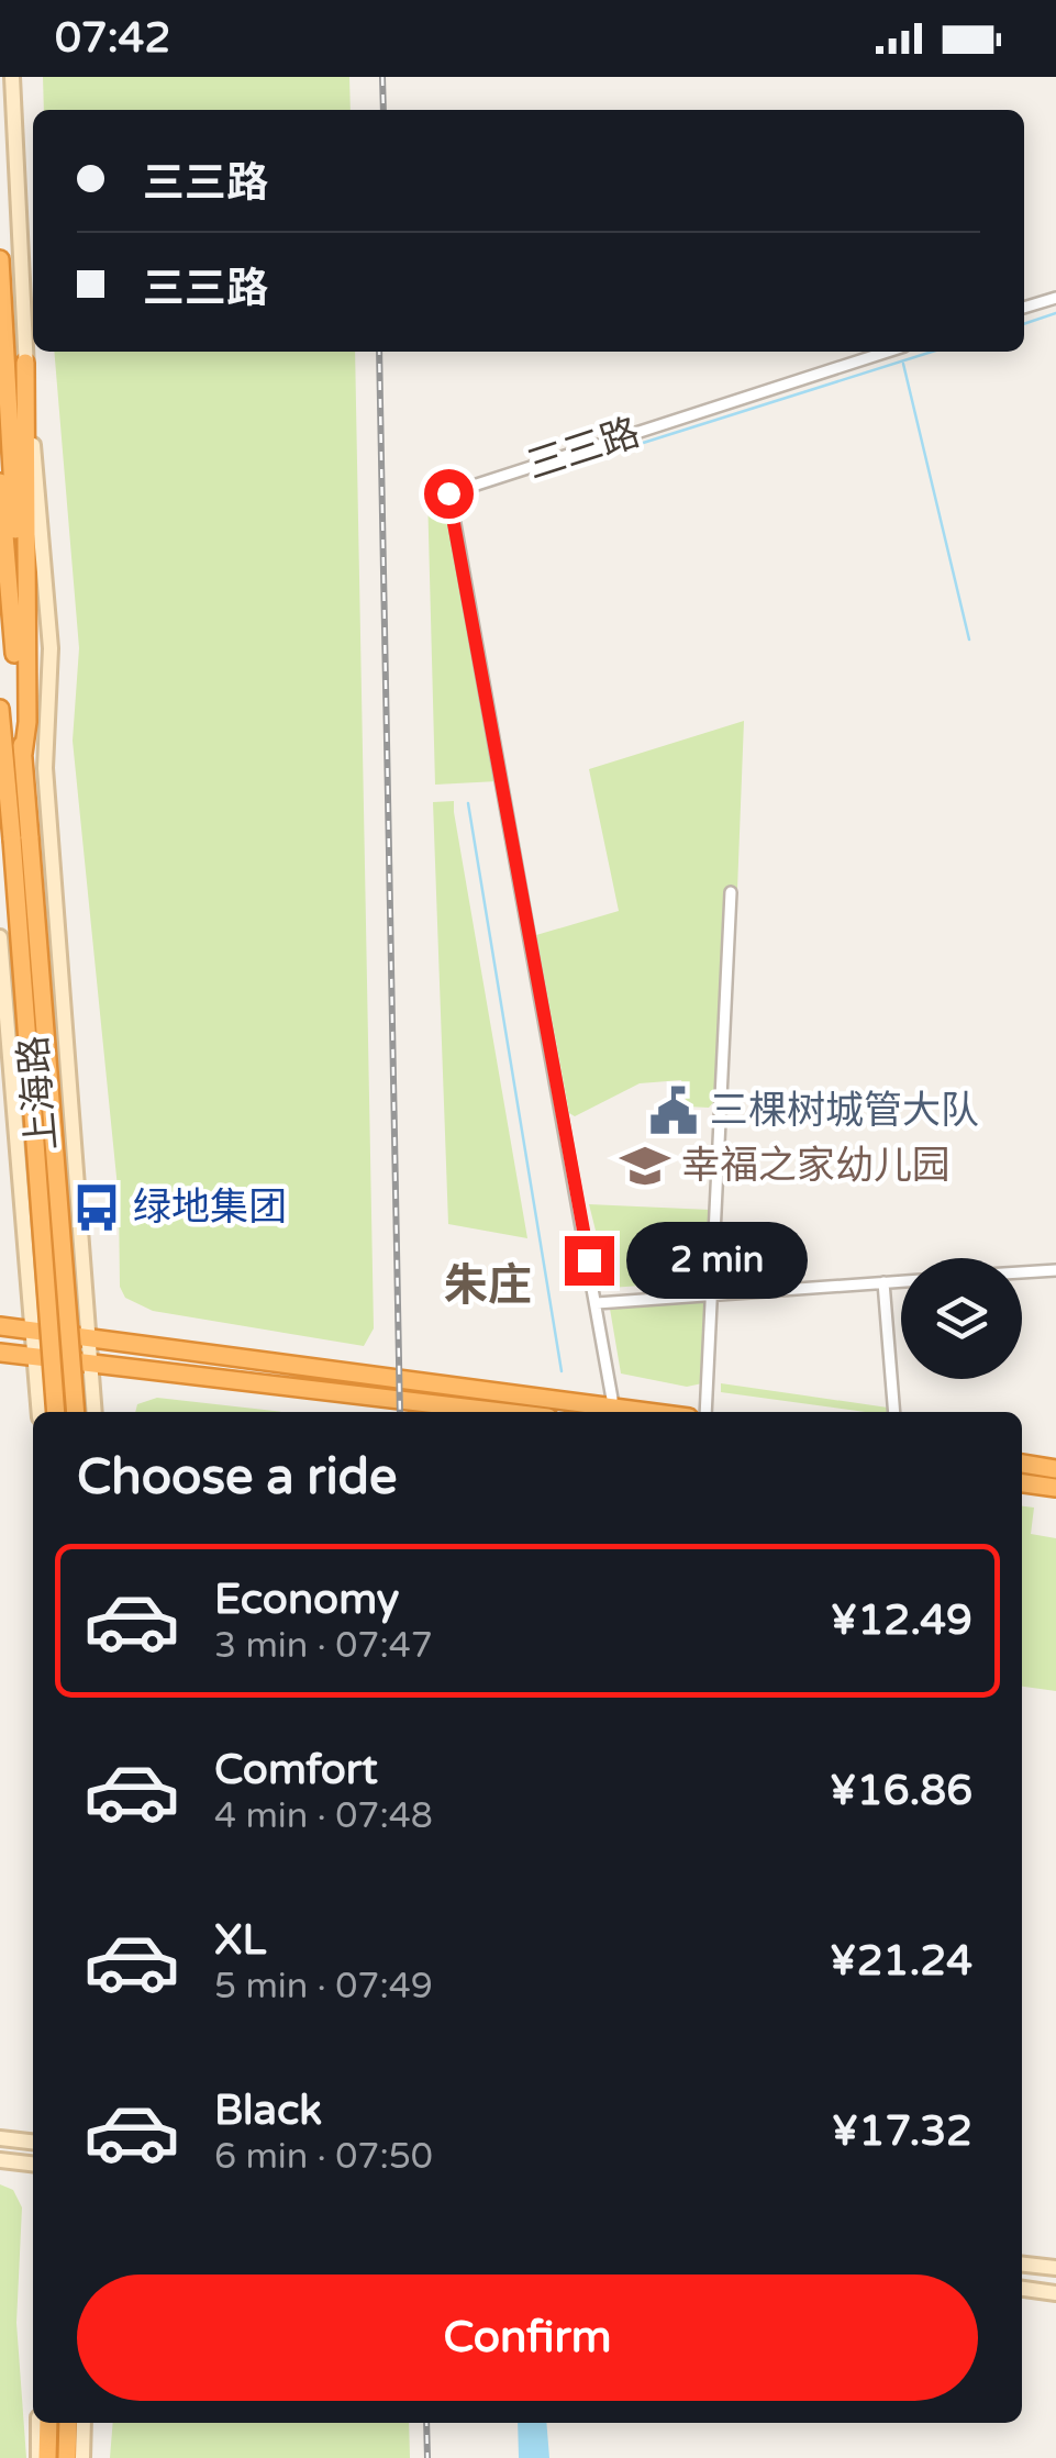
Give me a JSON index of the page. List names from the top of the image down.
{
  "streets": {
    "highway": ["上海路"],
    "street": ["三三路"]
  },
  "districts": ["朱庄"],
  "places": {
    "public building": ["三棵树城管大队"],
    "school or university": ["幸福之家幼儿园"],
    "bus stop": ["绿地集团"]
  },
  "page": {
    "status": "07:42",
    "banner": ["三三路", "三三路"],
    "bubble": "2 min",
    "heading": "Choose a ride",
    "list": [
      {
        "name": "Economy",
        "note": "3 min · 07:47",
        "value": "¥12.49"
      },
      {
        "name": "Comfort",
        "note": "4 min · 07:48",
        "value": "¥16.86"
      },
      {
        "name": "XL",
        "note": "5 min · 07:49",
        "value": "¥21.24"
      },
      {
        "name": "Black",
        "note": "6 min · 07:50",
        "value": "¥17.32"
      }
    ],
    "buttons": "Confirm"
  }
}
